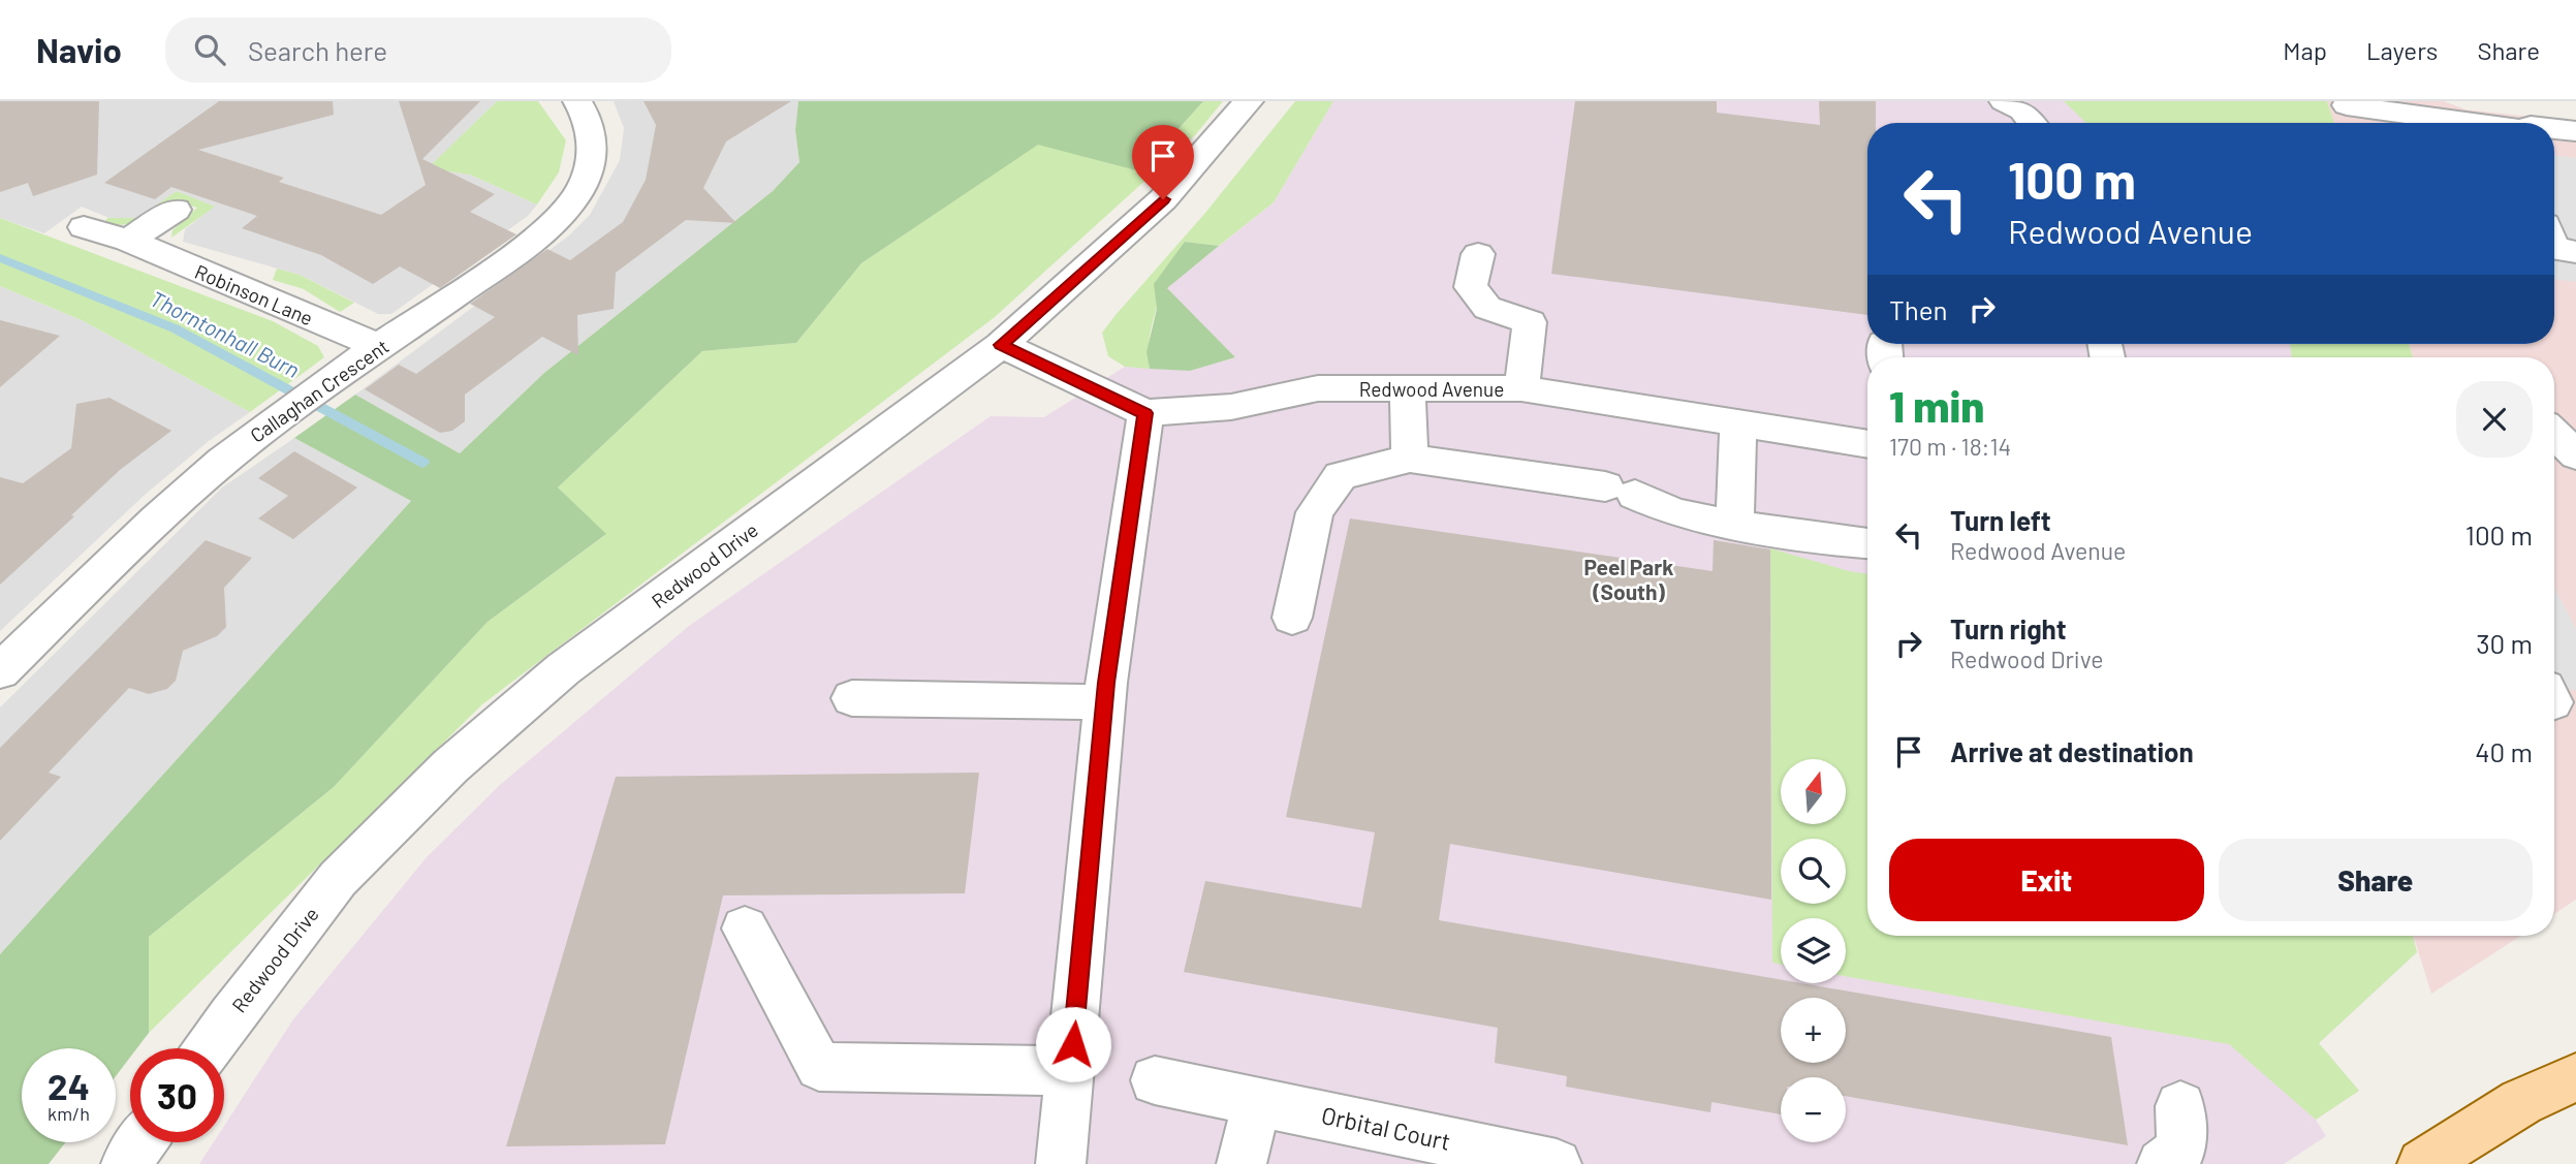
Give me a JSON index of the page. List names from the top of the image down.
{
  "streets": {
    "street": [
      "Robinson Lane",
      "Redwood Avenue",
      "Callaghan Crescent",
      "Redwood Drive",
      "Orbital Court"
    ]
  },
  "crossings": [
    ["Robinson Lane", "Callaghan Crescent"],
    ["Redwood Avenue", "Redwood Drive"]
  ],
  "districts": ["Peel Park (South)"],
  "water": ["Thorntonhall Burn"],
  "north": "top",
  "page": {
    "header": "Navio",
    "search": "Search here",
    "nav": ["Map", "Layers", "Share"],
    "turn": ["100 m", "Redwood Avenue"],
    "then": "Then",
    "heading": ["1 min", "170 m · 18:14"],
    "list": [
      {
        "name": "Turn left",
        "note": "Redwood Avenue",
        "value": "100 m"
      },
      {
        "name": "Turn right",
        "note": "Redwood Drive",
        "value": "30 m"
      },
      {
        "name": "Arrive at destination",
        "value": "40 m"
      }
    ],
    "map_buttons": ["+", "−"],
    "buttons": ["Exit", "Share"],
    "speed": "24 km/h",
    "limit": "30"
  }
}
